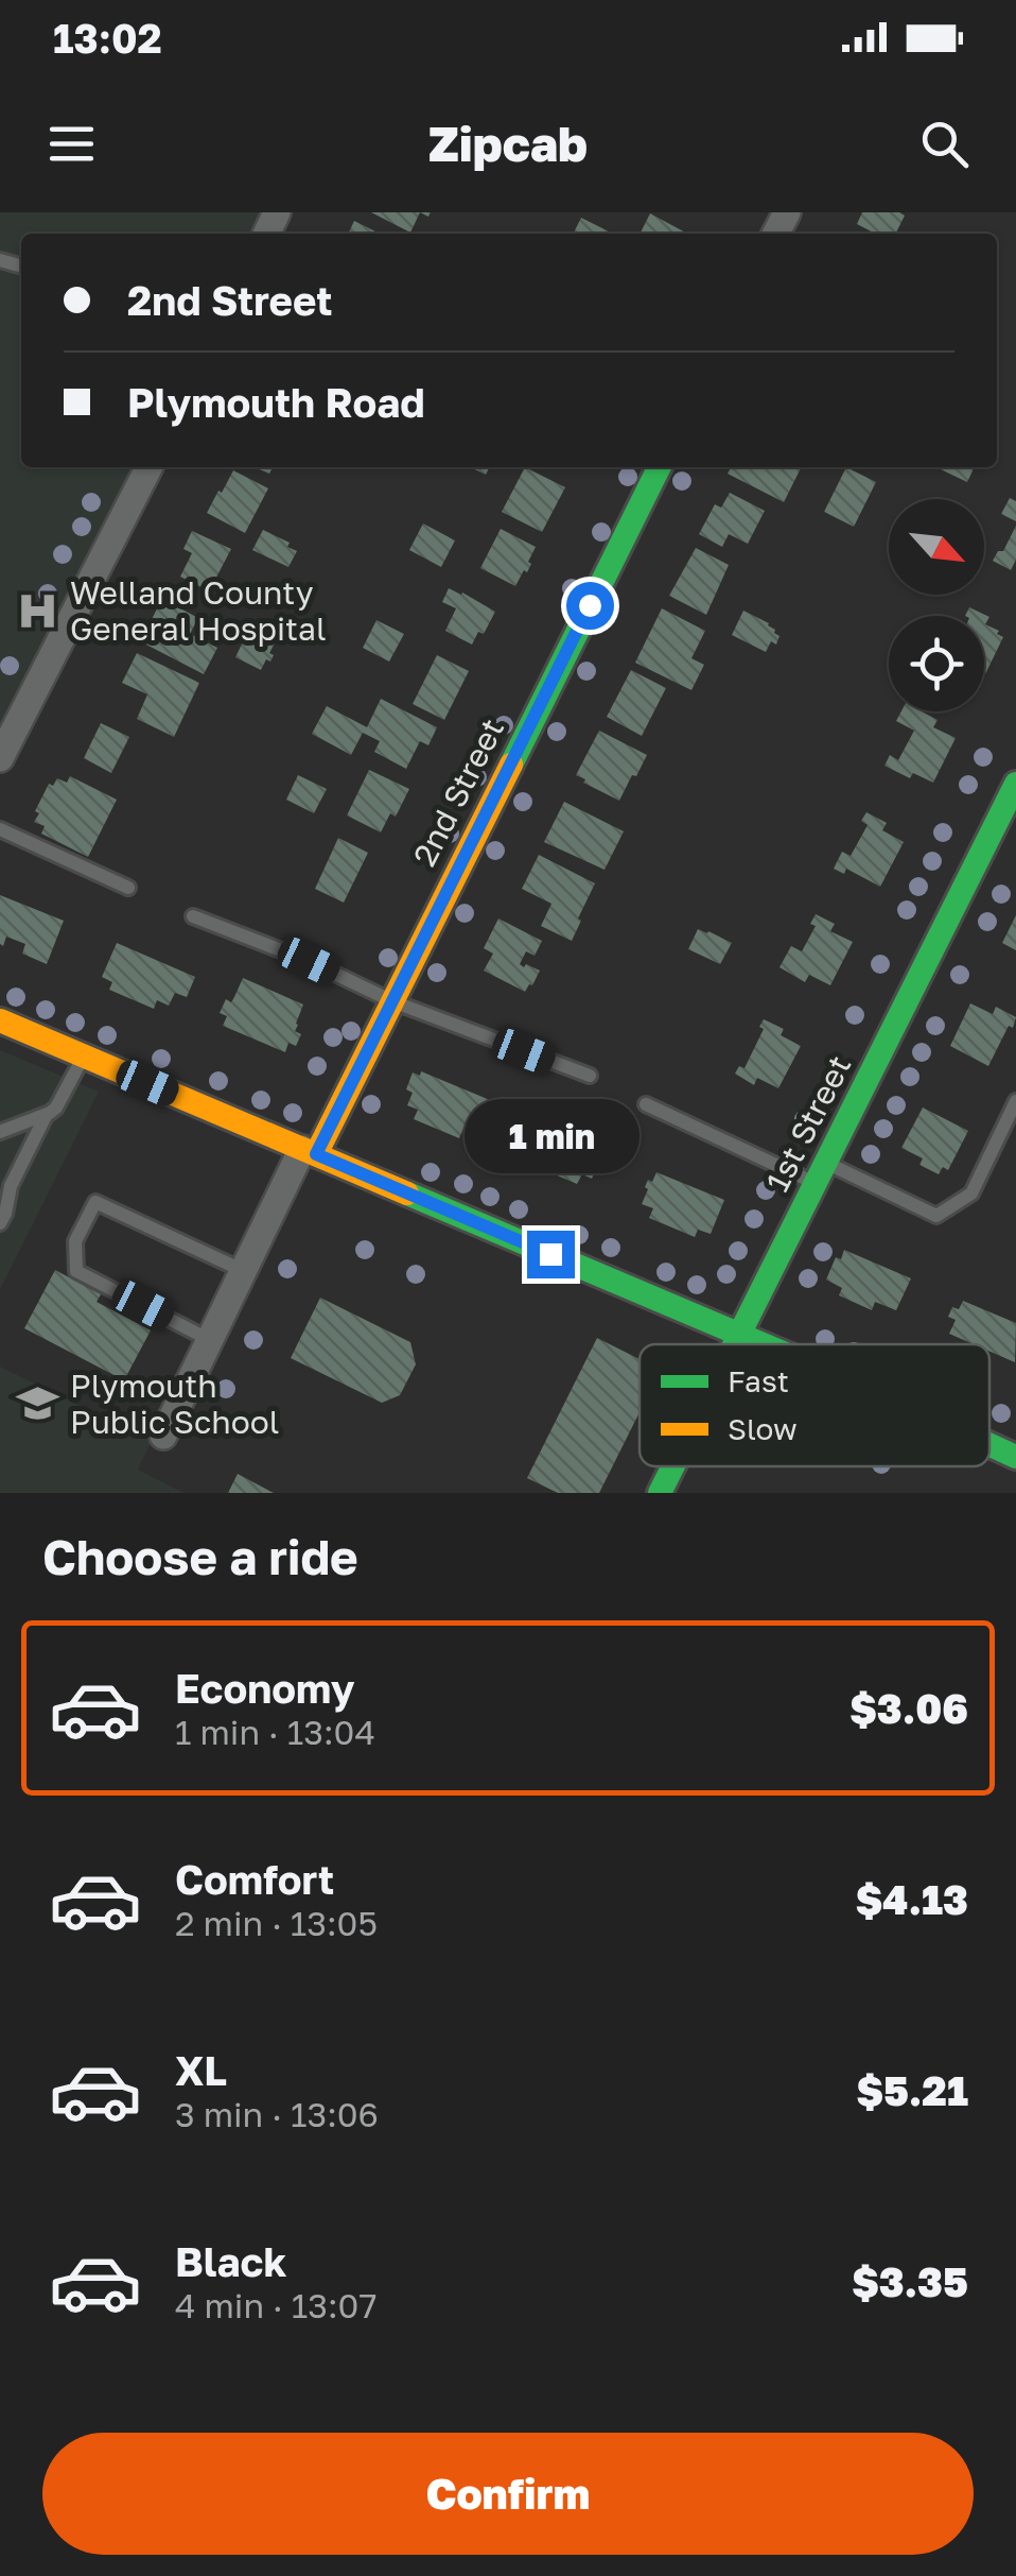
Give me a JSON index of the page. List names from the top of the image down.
{
  "streets": {
    "street": ["2nd Street", "1st Street"]
  },
  "places": {
    "hospital": ["Welland County General Hospital"],
    "school or university": ["Plymouth Public School"]
  },
  "legend": ["Fast", "Slow"],
  "north": "bottom right",
  "page": {
    "status": "13:02",
    "header": "Zipcab",
    "banner": ["2nd Street", "Plymouth Road"],
    "bubble": "1 min",
    "heading": "Choose a ride",
    "list": [
      {
        "name": "Economy",
        "note": "1 min · 13:04",
        "value": "$3.06"
      },
      {
        "name": "Comfort",
        "note": "2 min · 13:05",
        "value": "$4.13"
      },
      {
        "name": "XL",
        "note": "3 min · 13:06",
        "value": "$5.21"
      },
      {
        "name": "Black",
        "note": "4 min · 13:07",
        "value": "$3.35"
      }
    ],
    "buttons": "Confirm"
  }
}
